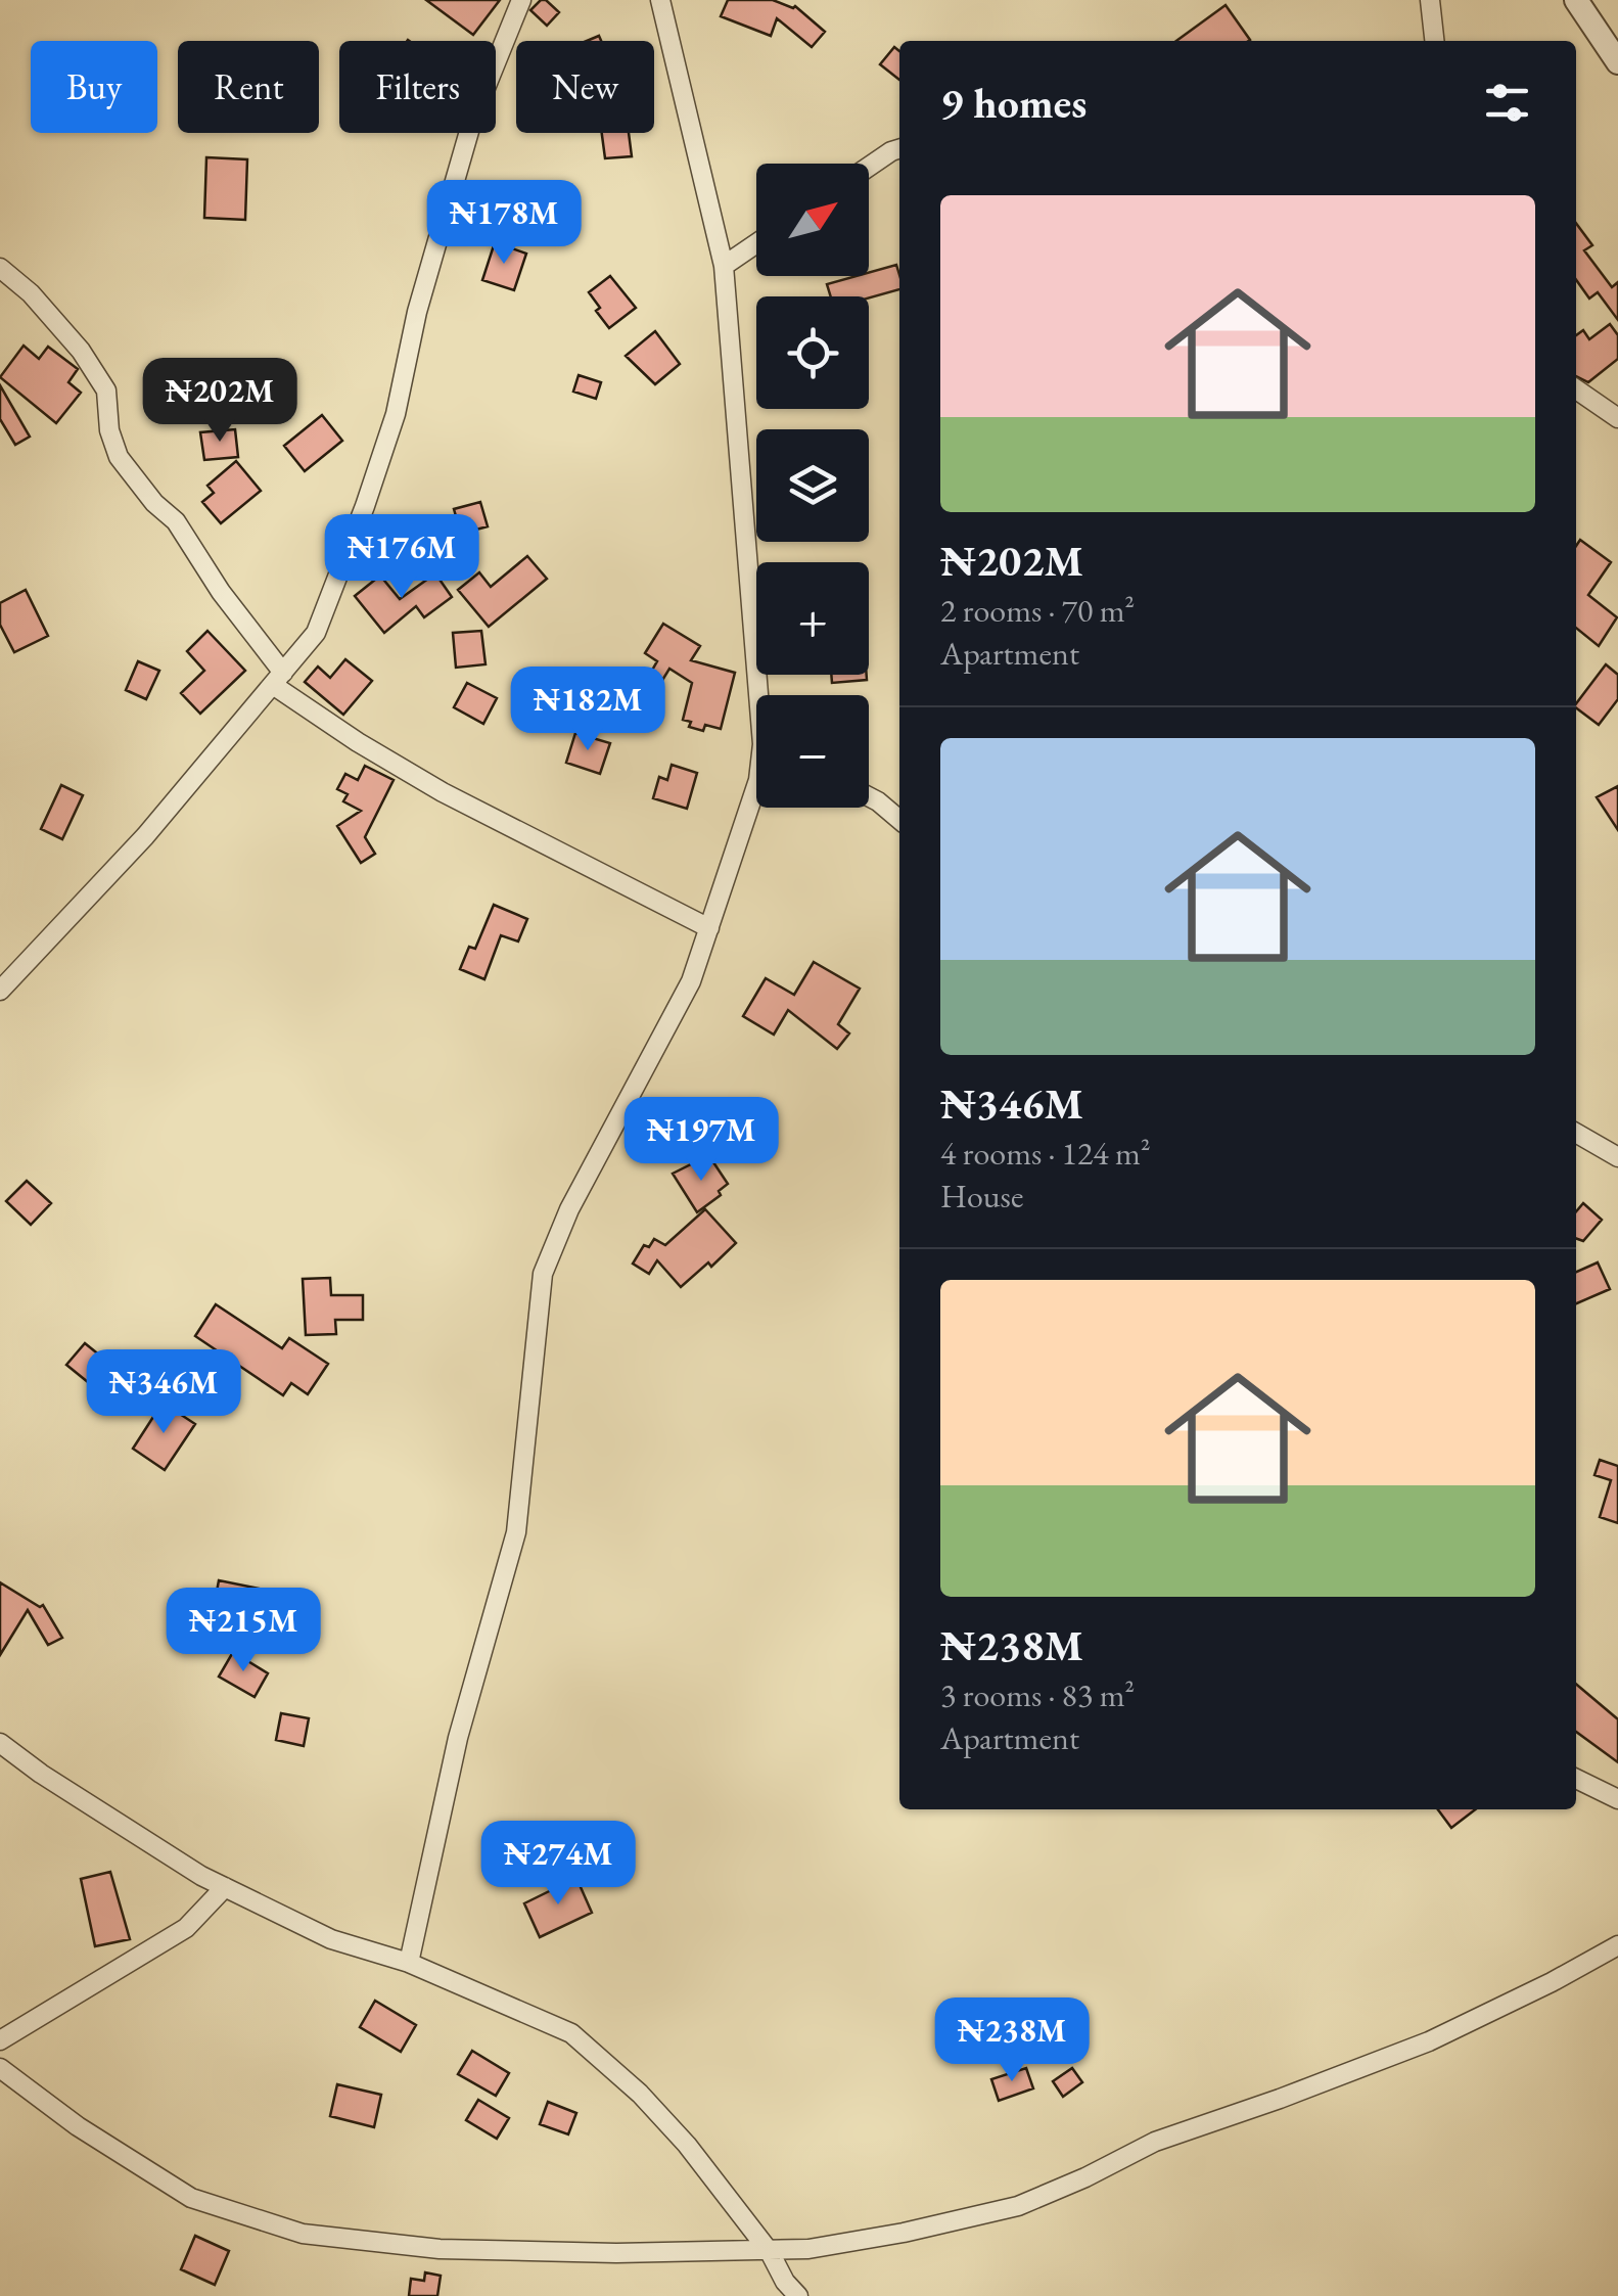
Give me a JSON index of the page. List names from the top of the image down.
{
  "north": "top right",
  "page": {
    "chip": [
      "Buy",
      "Rent",
      "Filters",
      "New"
    ],
    "heading": "9 homes",
    "map_buttons": ["+", "−"],
    "list": [
      {
        "name": "₦202M",
        "note": "2 rooms · 70 m² · Apartment"
      },
      {
        "name": "₦346M",
        "note": "4 rooms · 124 m² · House"
      },
      {
        "name": "₦238M",
        "note": "3 rooms · 83 m² · Apartment"
      }
    ],
    "price": [
      "₦178M",
      "₦202M",
      "₦176M",
      "₦182M",
      "₦197M",
      "₦346M",
      "₦215M",
      "₦274M",
      "₦238M"
    ]
  }
}
